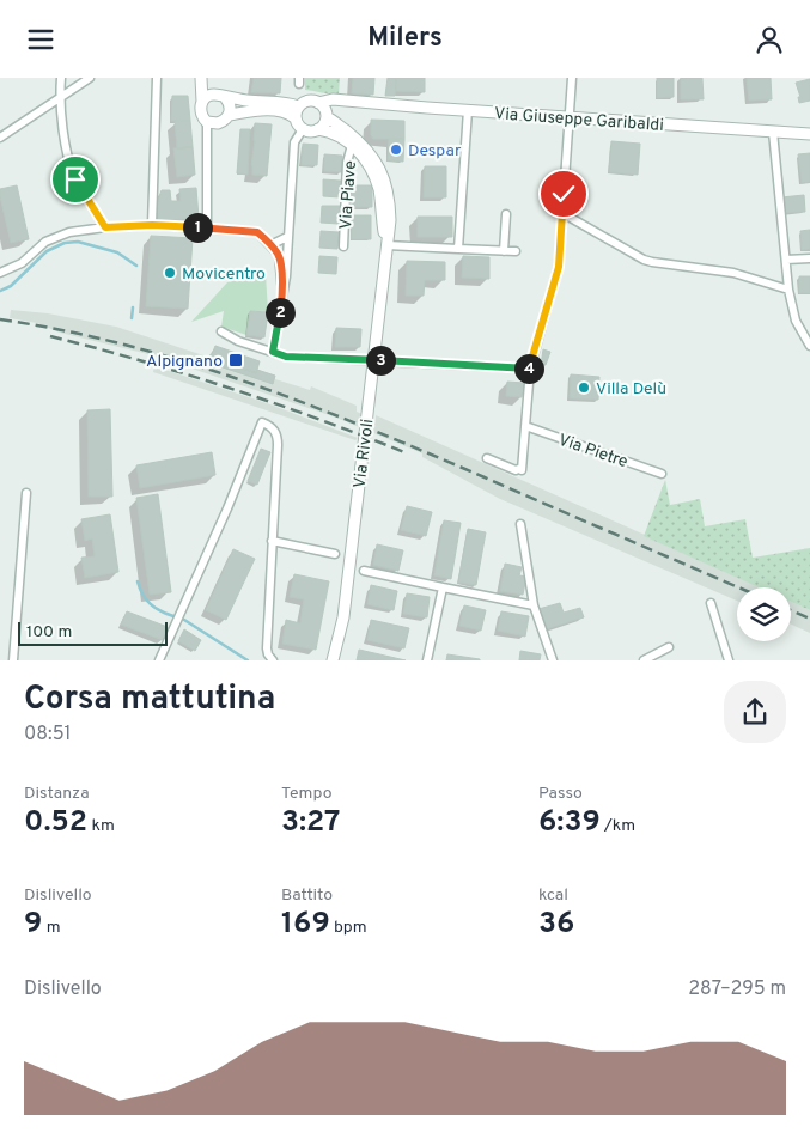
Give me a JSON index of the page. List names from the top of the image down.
{
  "streets": {
    "street": [
      "Via Giuseppe Garibaldi",
      "Via Piave",
      "Via Pietre",
      "Via Rivoli"
    ]
  },
  "crossings": [
    ["Via Giuseppe Garibaldi", "Via Rivoli"],
    ["Via Piave", "Via Rivoli"]
  ],
  "places": {
    "other": ["Despar", "Movicentro", "Villa Delù"],
    "transit": ["Alpignano"]
  },
  "scale_bar": "100 m",
  "page": {
    "header": "Milers",
    "pins": [
      "1",
      "2",
      "3",
      "4"
    ],
    "scale": "100 m",
    "heading": ["Corsa mattutina", "08:51"],
    "stats": [
      ["Distanza", "0.52 km"],
      ["Tempo", "3:27"],
      ["Passo", "6:39 /km"],
      ["Dislivello", "9 m"],
      ["Battito", "169 bpm"],
      ["kcal", "36"]
    ],
    "chart": ["Dislivello", "287–295 m"]
  }
}
